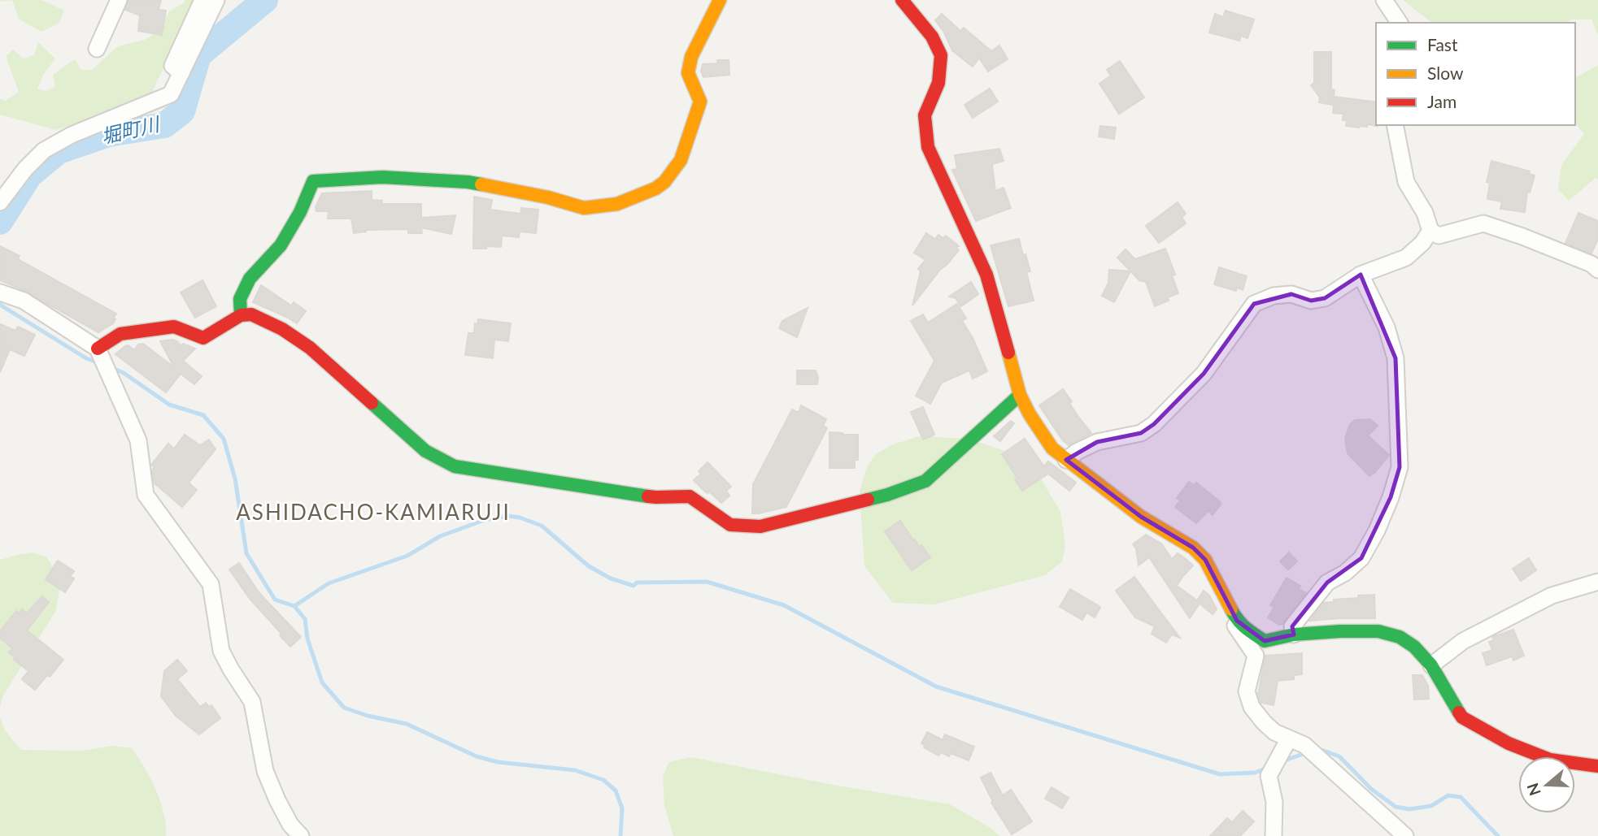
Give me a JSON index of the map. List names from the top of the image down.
{
  "districts": ["ASHIDACHO-KAMIARUJI"],
  "water": ["堀町川"],
  "legend": ["Fast", "Slow", "Jam"],
  "north": "left"
}
